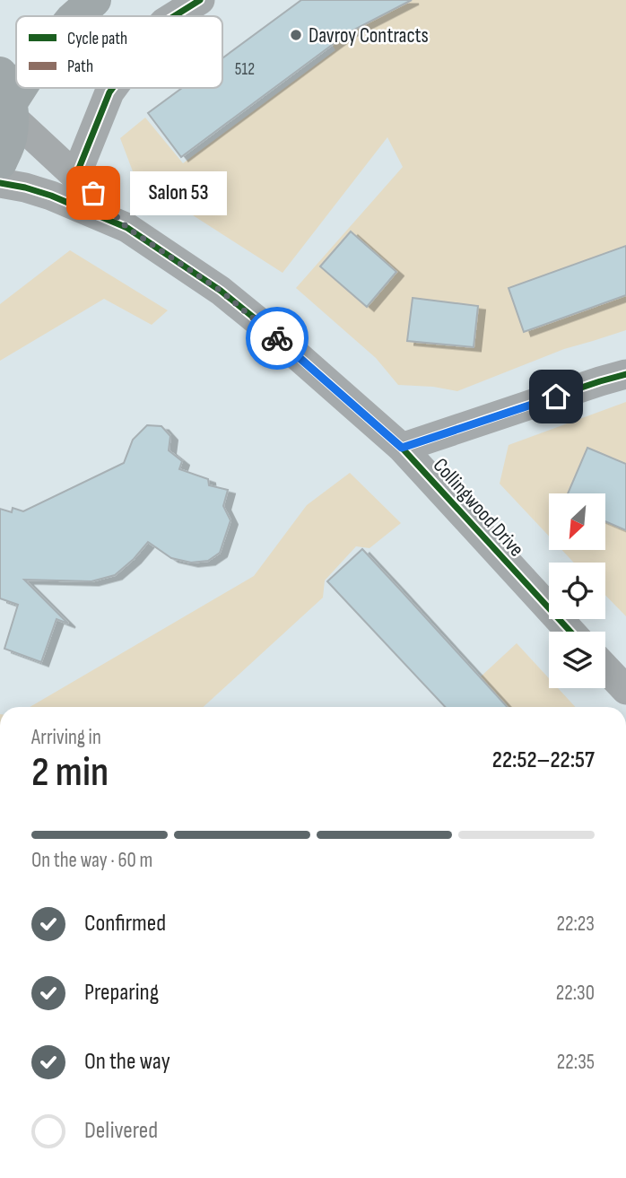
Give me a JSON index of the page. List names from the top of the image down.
{
  "streets": {
    "street": ["Collingwood Drive"]
  },
  "places": ["Davroy Contracts", "Salon 53"],
  "house_numbers": ["512"],
  "legend": ["Cycle path", "Path"],
  "north": "bottom left",
  "page": {
    "bubble": "Salon 53",
    "heading": ["2 min", "Arriving in", "22:52–22:57"],
    "bar": "On the way · 60 m",
    "list": [
      ["Confirmed", "22:23"],
      ["Preparing", "22:30"],
      ["On the way", "22:35"],
      "Delivered"
    ]
  }
}
